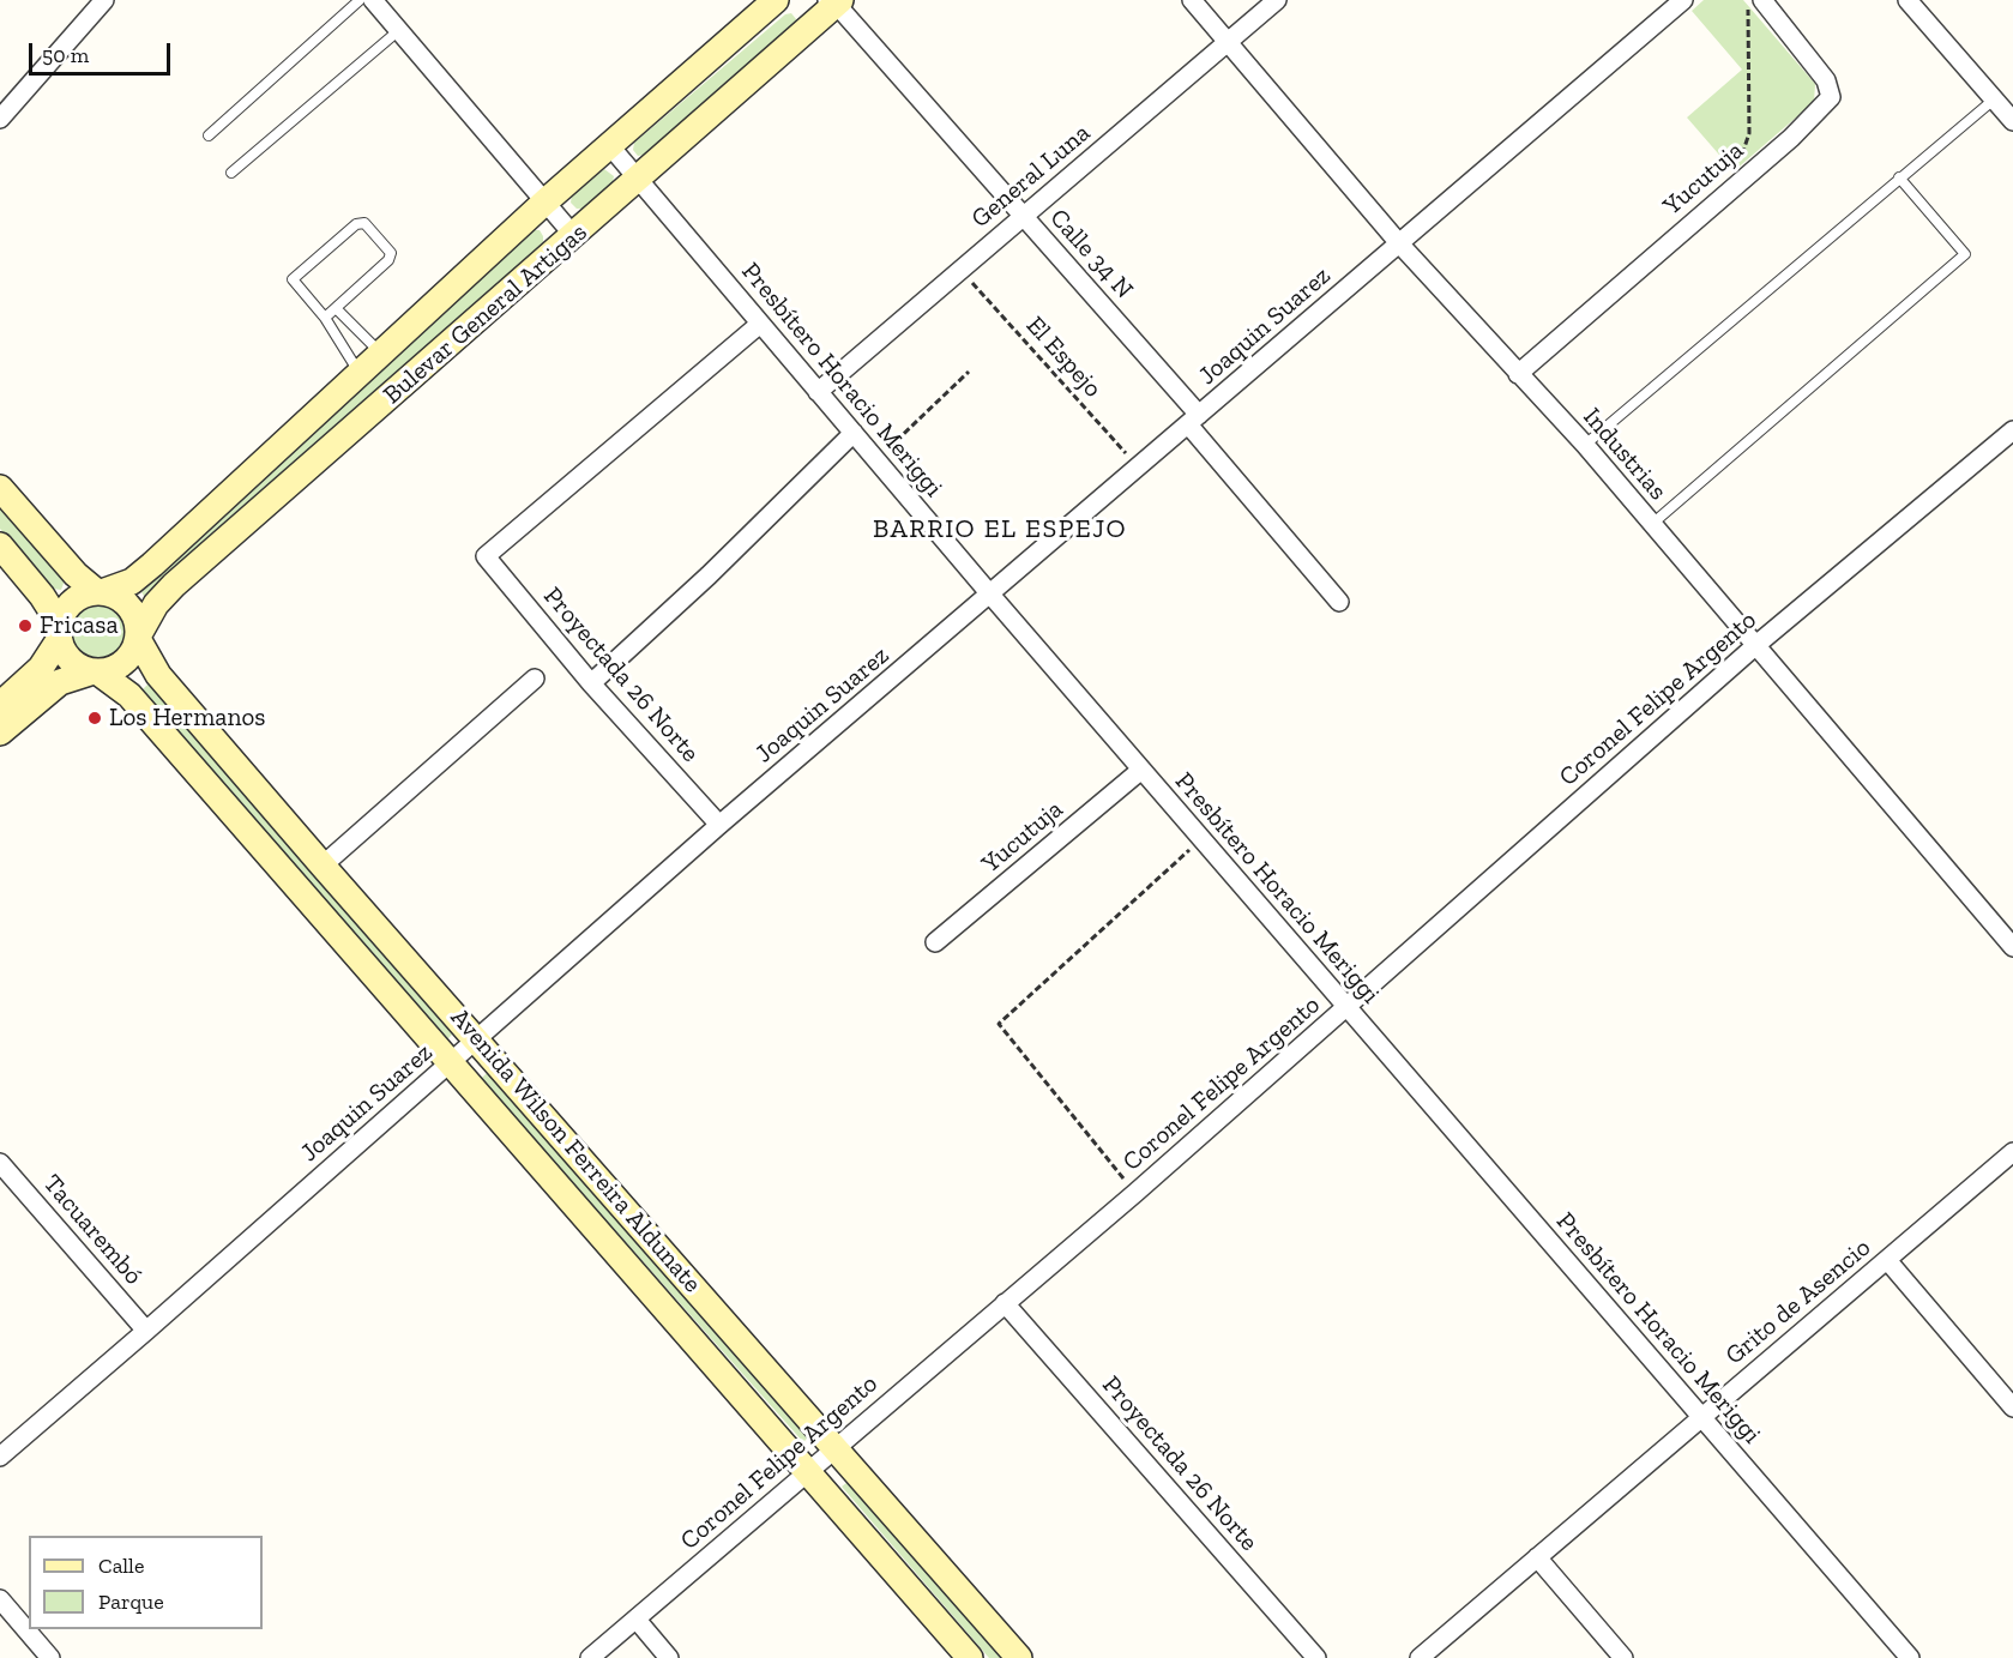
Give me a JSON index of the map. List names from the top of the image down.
{
  "streets": {
    "street": [
      "General Luna",
      "Yucutuja",
      "Calle 34 N",
      "Bulevar General Artigas",
      "Joaquin Suarez",
      "Presbítero Horacio Meriggi",
      "Industrias",
      "Proyectada 26 Norte",
      "Coronel Felipe Argento",
      "Avenida Wilson Ferreira Aldunate",
      "Tacuarembó",
      "Grito de Asencio"
    ],
    "path": ["El Espejo"]
  },
  "crossings": [
    ["General Luna", "Calle 34 N"],
    ["General Luna", "El Espejo"],
    ["General Luna", "Presbítero Horacio Meriggi"],
    ["General Luna", "Industrias"],
    ["Yucutuja", "Presbítero Horacio Meriggi"],
    ["Yucutuja", "Industrias"],
    ["Calle 34 N", "Bulevar General Artigas"],
    ["Calle 34 N", "Joaquin Suarez"],
    ["Bulevar General Artigas", "Presbítero Horacio Meriggi"],
    ["Bulevar General Artigas", "Avenida Wilson Ferreira Aldunate"],
    ["Joaquin Suarez", "El Espejo"],
    ["Joaquin Suarez", "Presbítero Horacio Meriggi"],
    ["Joaquin Suarez", "Industrias"],
    ["Joaquin Suarez", "Proyectada 26 Norte"],
    ["Joaquin Suarez", "Avenida Wilson Ferreira Aldunate"],
    ["Joaquin Suarez", "Tacuarembó"],
    ["Presbítero Horacio Meriggi", "Proyectada 26 Norte"],
    ["Presbítero Horacio Meriggi", "Coronel Felipe Argento"],
    ["Presbítero Horacio Meriggi", "Grito de Asencio"],
    ["Industrias", "Coronel Felipe Argento"],
    ["Proyectada 26 Norte", "Coronel Felipe Argento"],
    ["Coronel Felipe Argento", "Avenida Wilson Ferreira Aldunate"]
  ],
  "districts": ["BARRIO EL ESPEJO"],
  "places": ["Fricasa", "Los Hermanos"],
  "legend": ["Calle", "Parque"],
  "scale_bar": "50 m"
}
